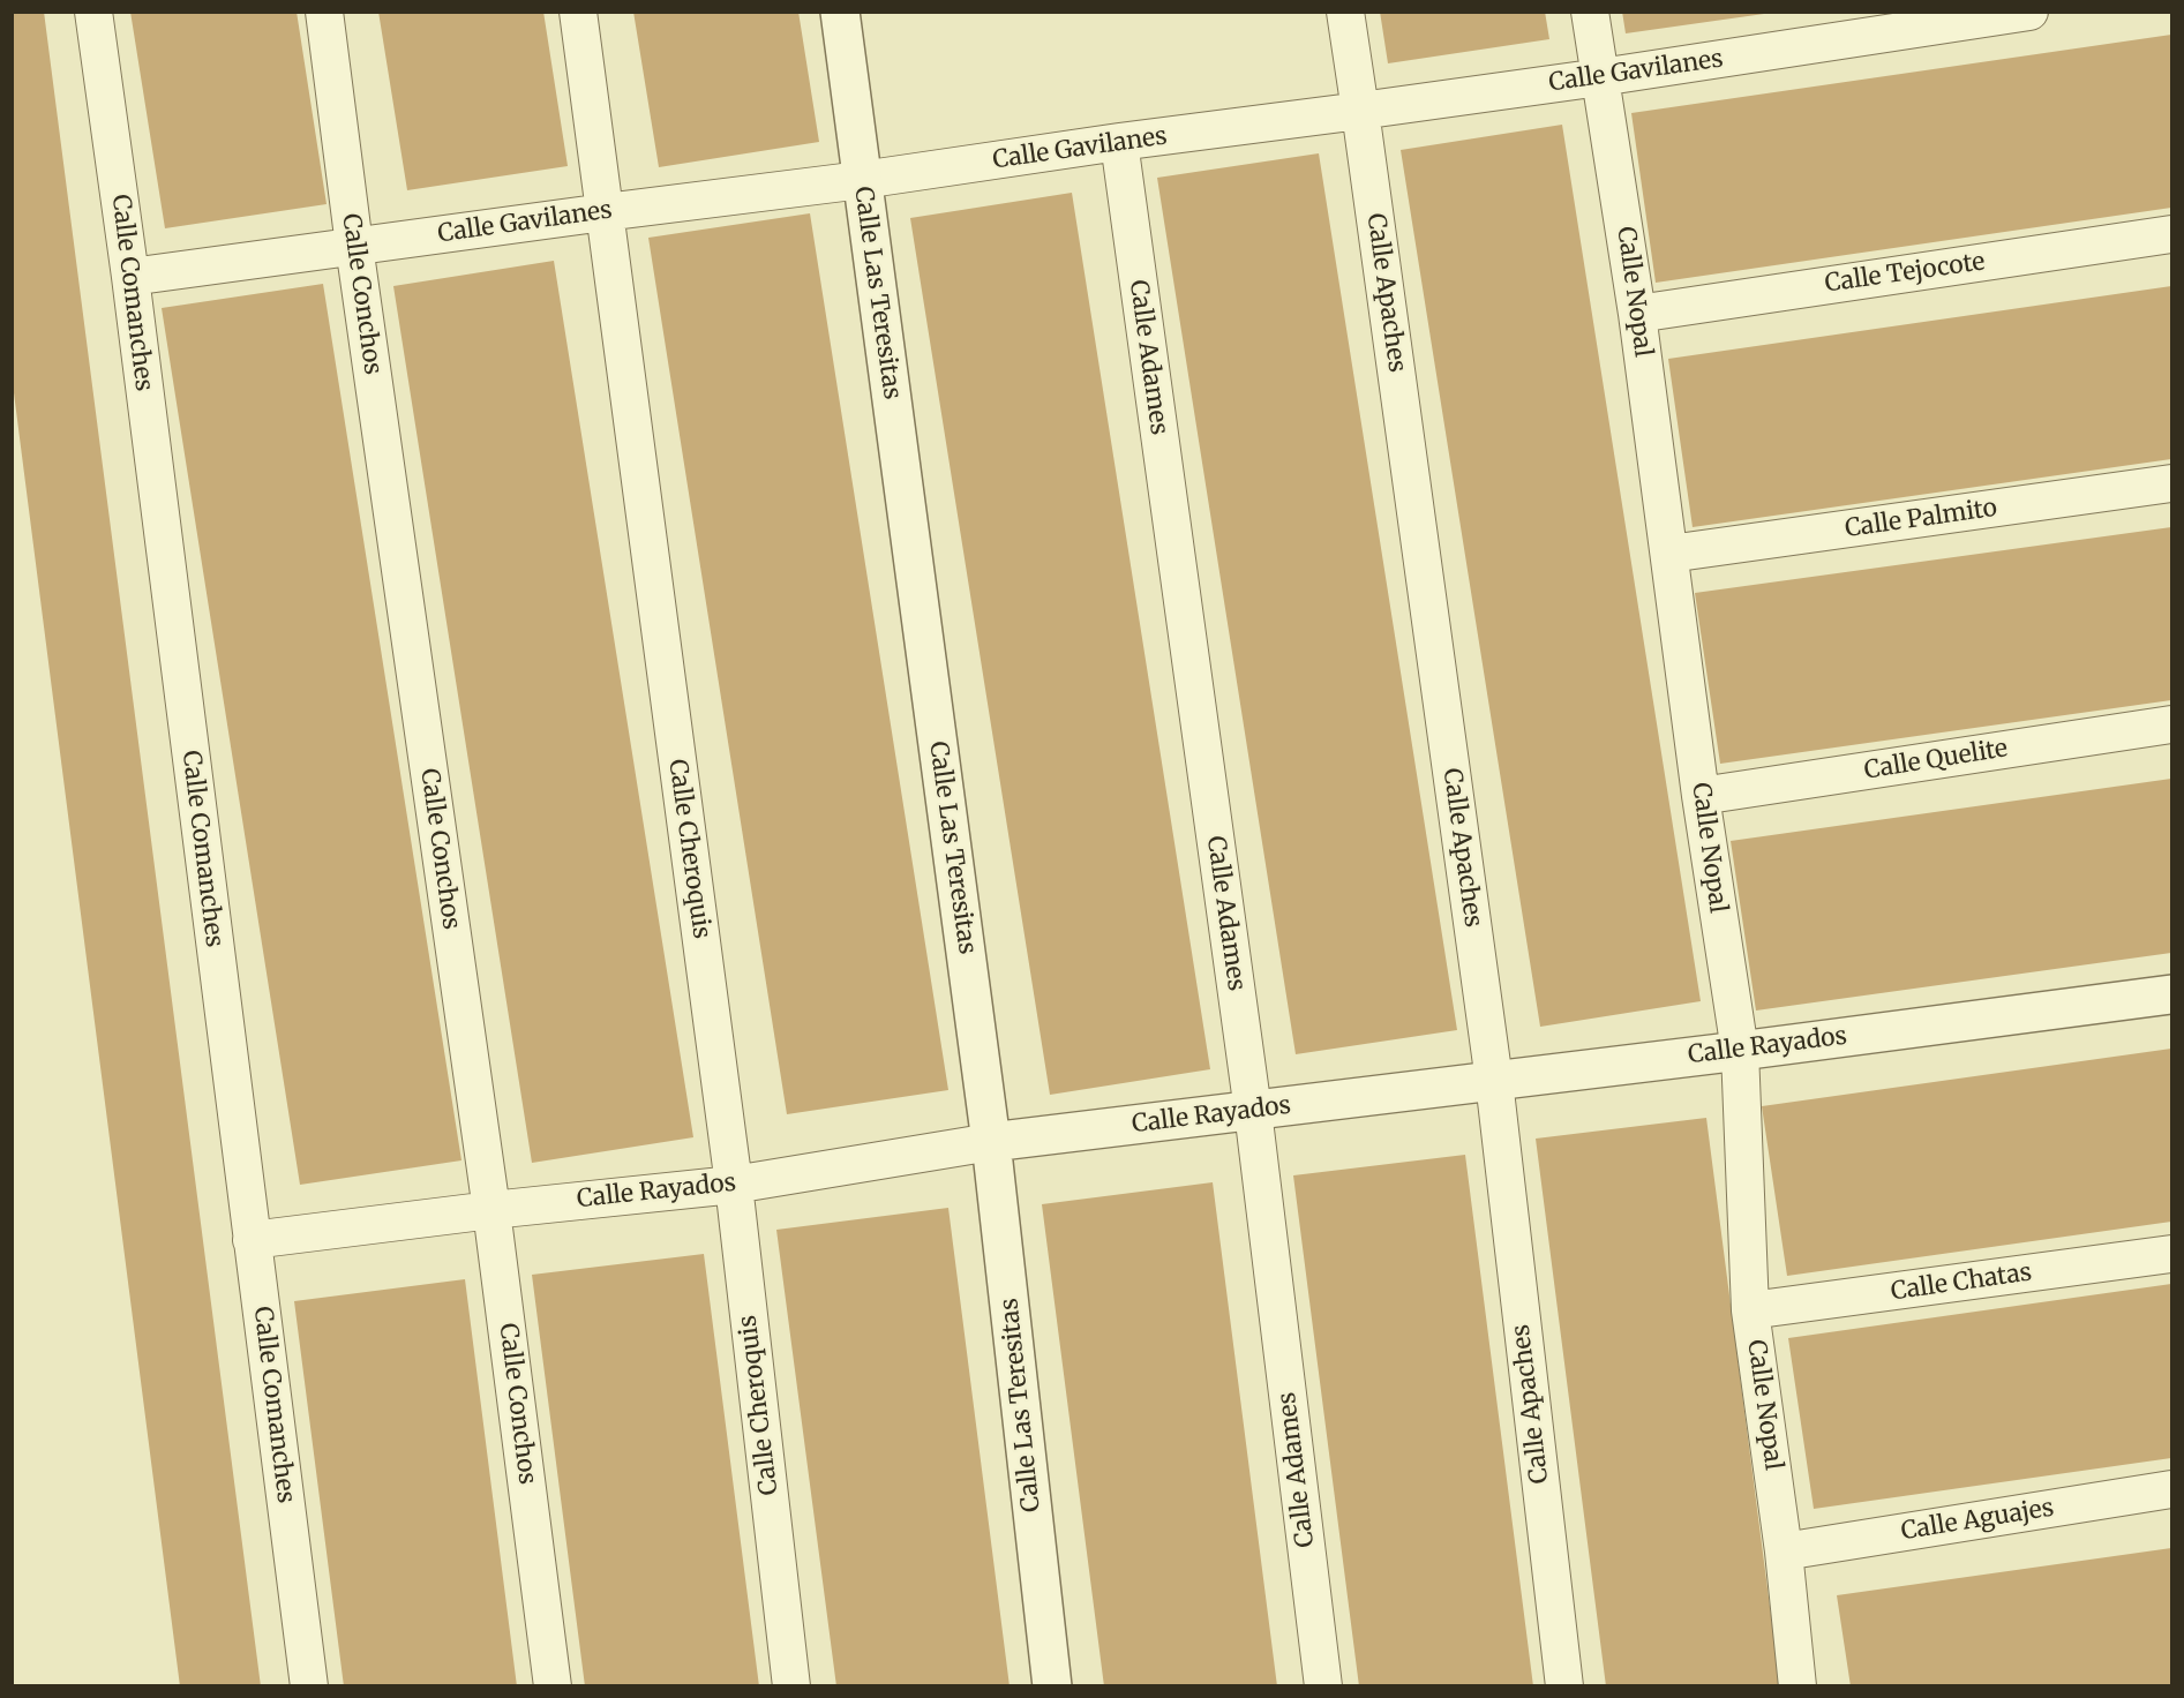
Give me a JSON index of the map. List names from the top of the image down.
{
  "streets": {
    "street": [
      "Calle Gavilanes",
      "Calle Tejocote",
      "Calle Nopal",
      "Calle Comanches",
      "Calle Las Teresitas",
      "Calle Apaches",
      "Calle Conchos",
      "Calle Adames",
      "Calle Palmito",
      "Calle Quelite",
      "Calle Cheroquis",
      "Calle Rayados",
      "Calle Chatas",
      "Calle Aguajes"
    ]
  },
  "crossings": [
    ["Calle Gavilanes", "Calle Nopal"],
    ["Calle Gavilanes", "Calle Comanches"],
    ["Calle Gavilanes", "Calle Las Teresitas"],
    ["Calle Gavilanes", "Calle Apaches"],
    ["Calle Gavilanes", "Calle Conchos"],
    ["Calle Gavilanes", "Calle Adames"],
    ["Calle Gavilanes", "Calle Cheroquis"],
    ["Calle Tejocote", "Calle Nopal"],
    ["Calle Nopal", "Calle Palmito"],
    ["Calle Nopal", "Calle Quelite"],
    ["Calle Nopal", "Calle Rayados"],
    ["Calle Nopal", "Calle Chatas"],
    ["Calle Nopal", "Calle Aguajes"],
    ["Calle Comanches", "Calle Rayados"],
    ["Calle Las Teresitas", "Calle Rayados"],
    ["Calle Apaches", "Calle Rayados"],
    ["Calle Conchos", "Calle Rayados"],
    ["Calle Adames", "Calle Rayados"],
    ["Calle Cheroquis", "Calle Rayados"]
  ]
}
